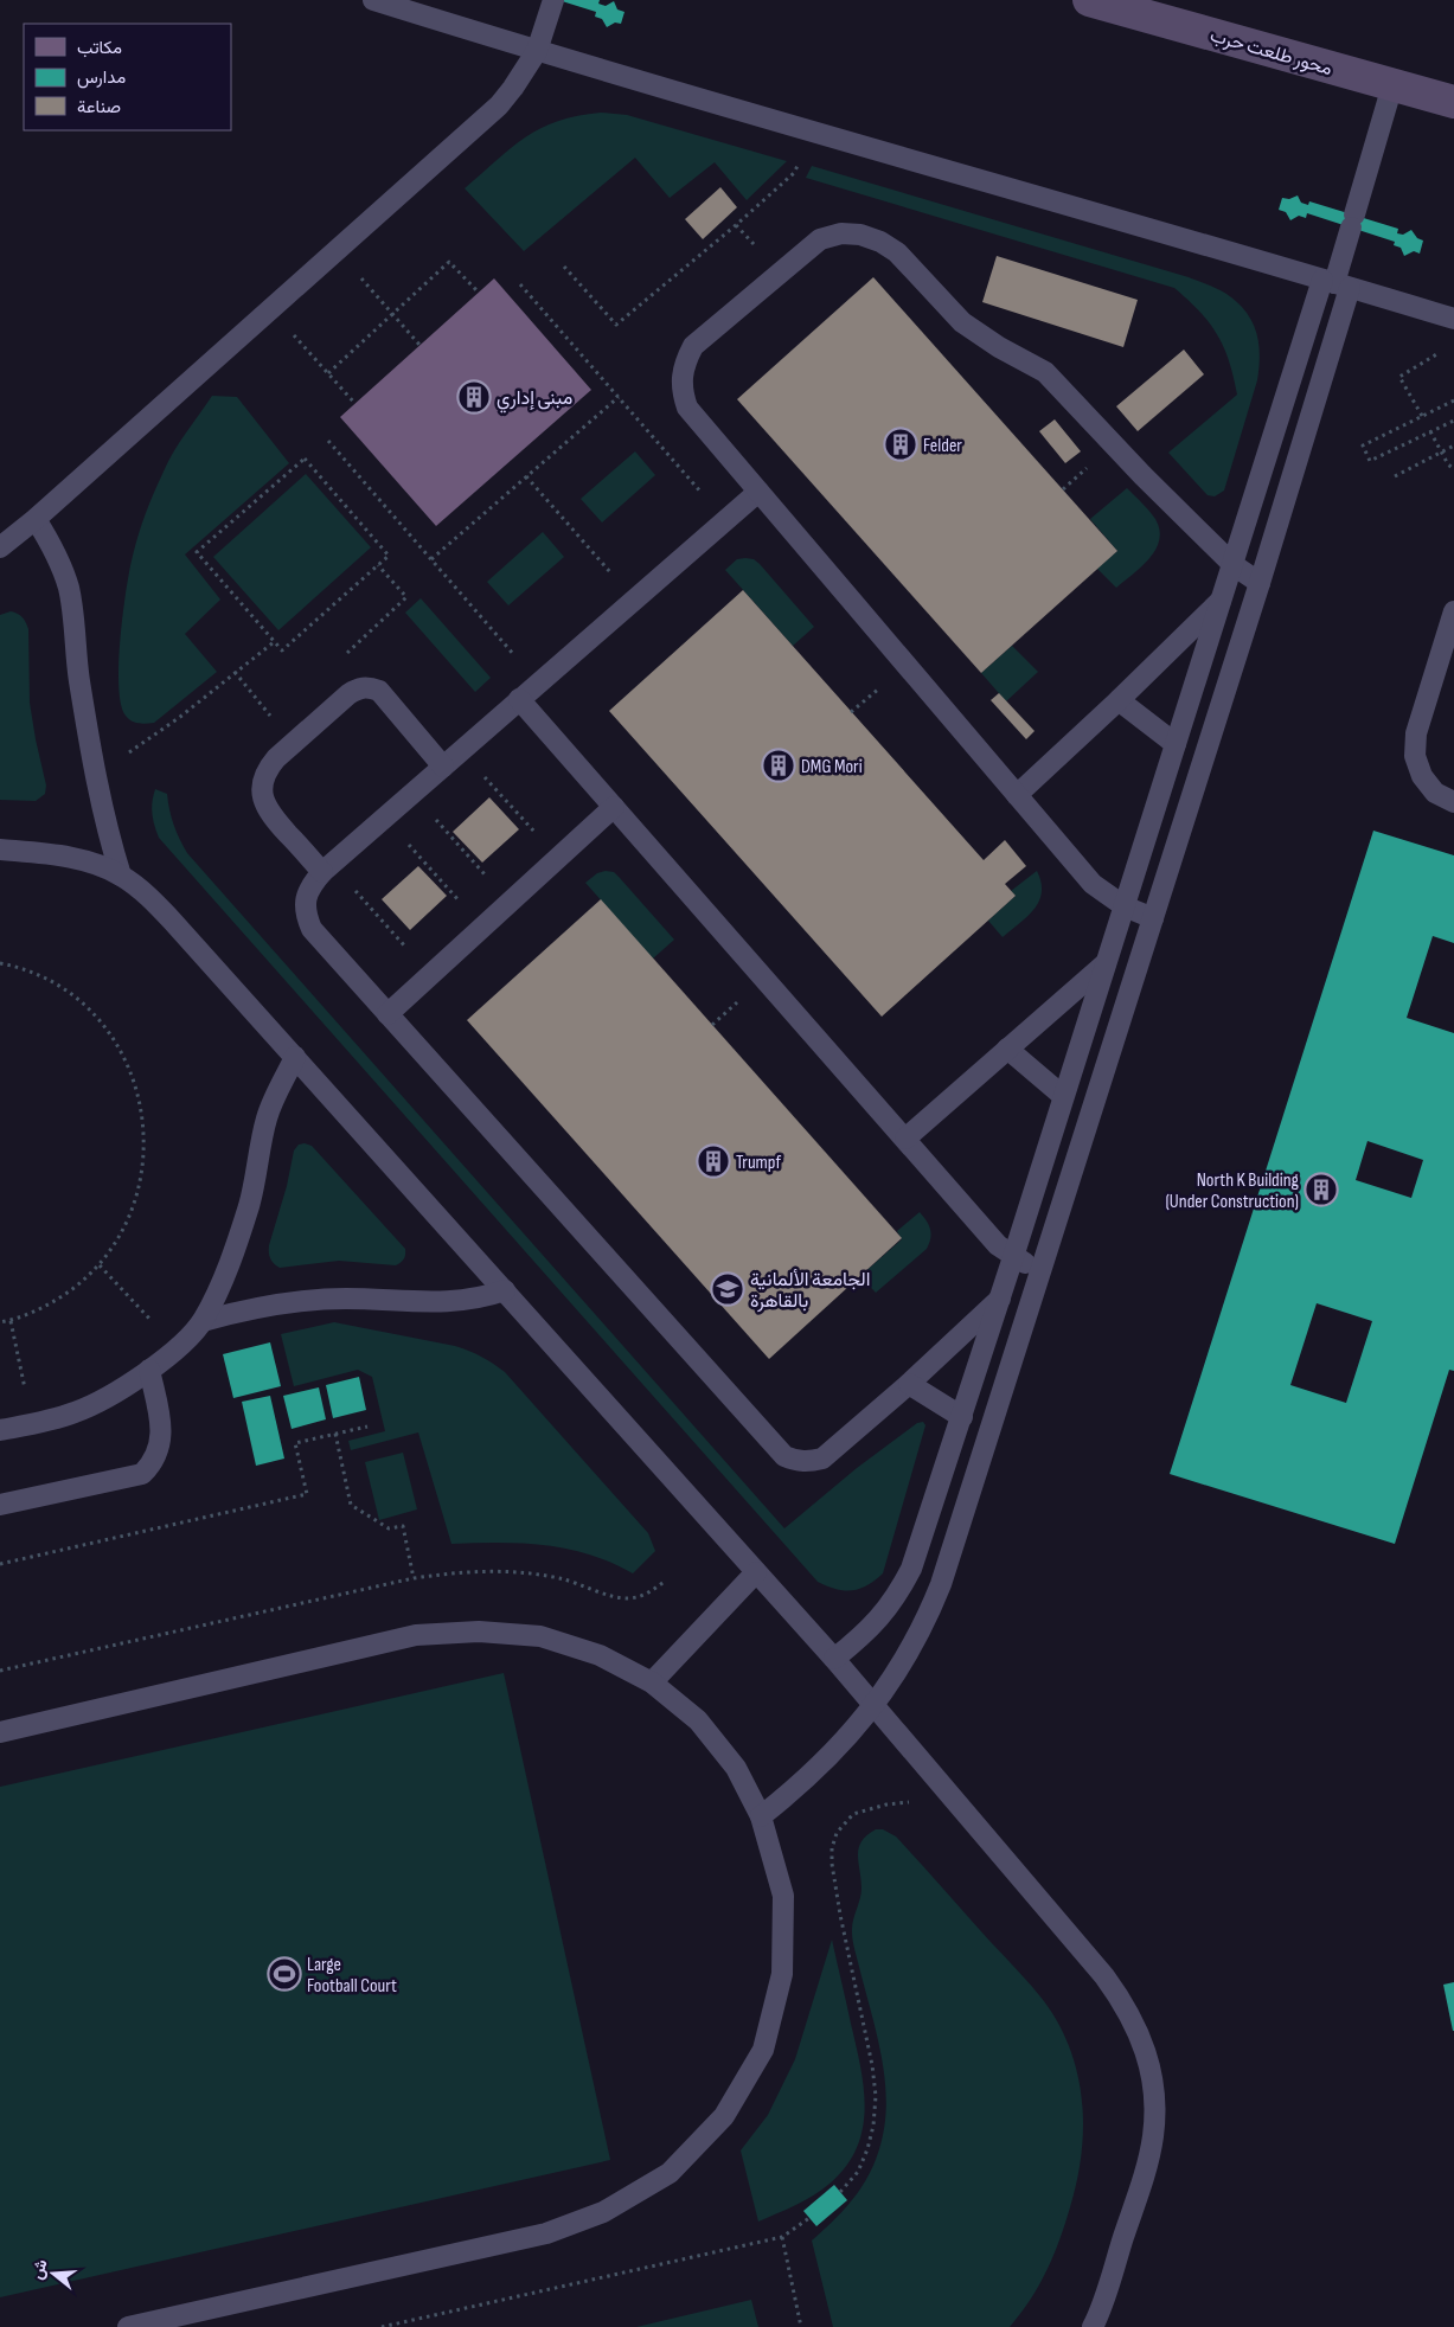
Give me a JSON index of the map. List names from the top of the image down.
{
  "streets": {
    "main road": ["محور طلعت حرب"]
  },
  "places": {
    "building": [
      "مبنى إداري",
      "Felder",
      "DMG Mori",
      "Trumpf",
      "North K Building (Under Construction)"
    ],
    "school or university": ["الجامعة الألمانية بالقاهرة"],
    "sports": ["Large Football Court"]
  },
  "legend": ["مكاتب", "مدارس", "صناعة"],
  "north": "left"
}
